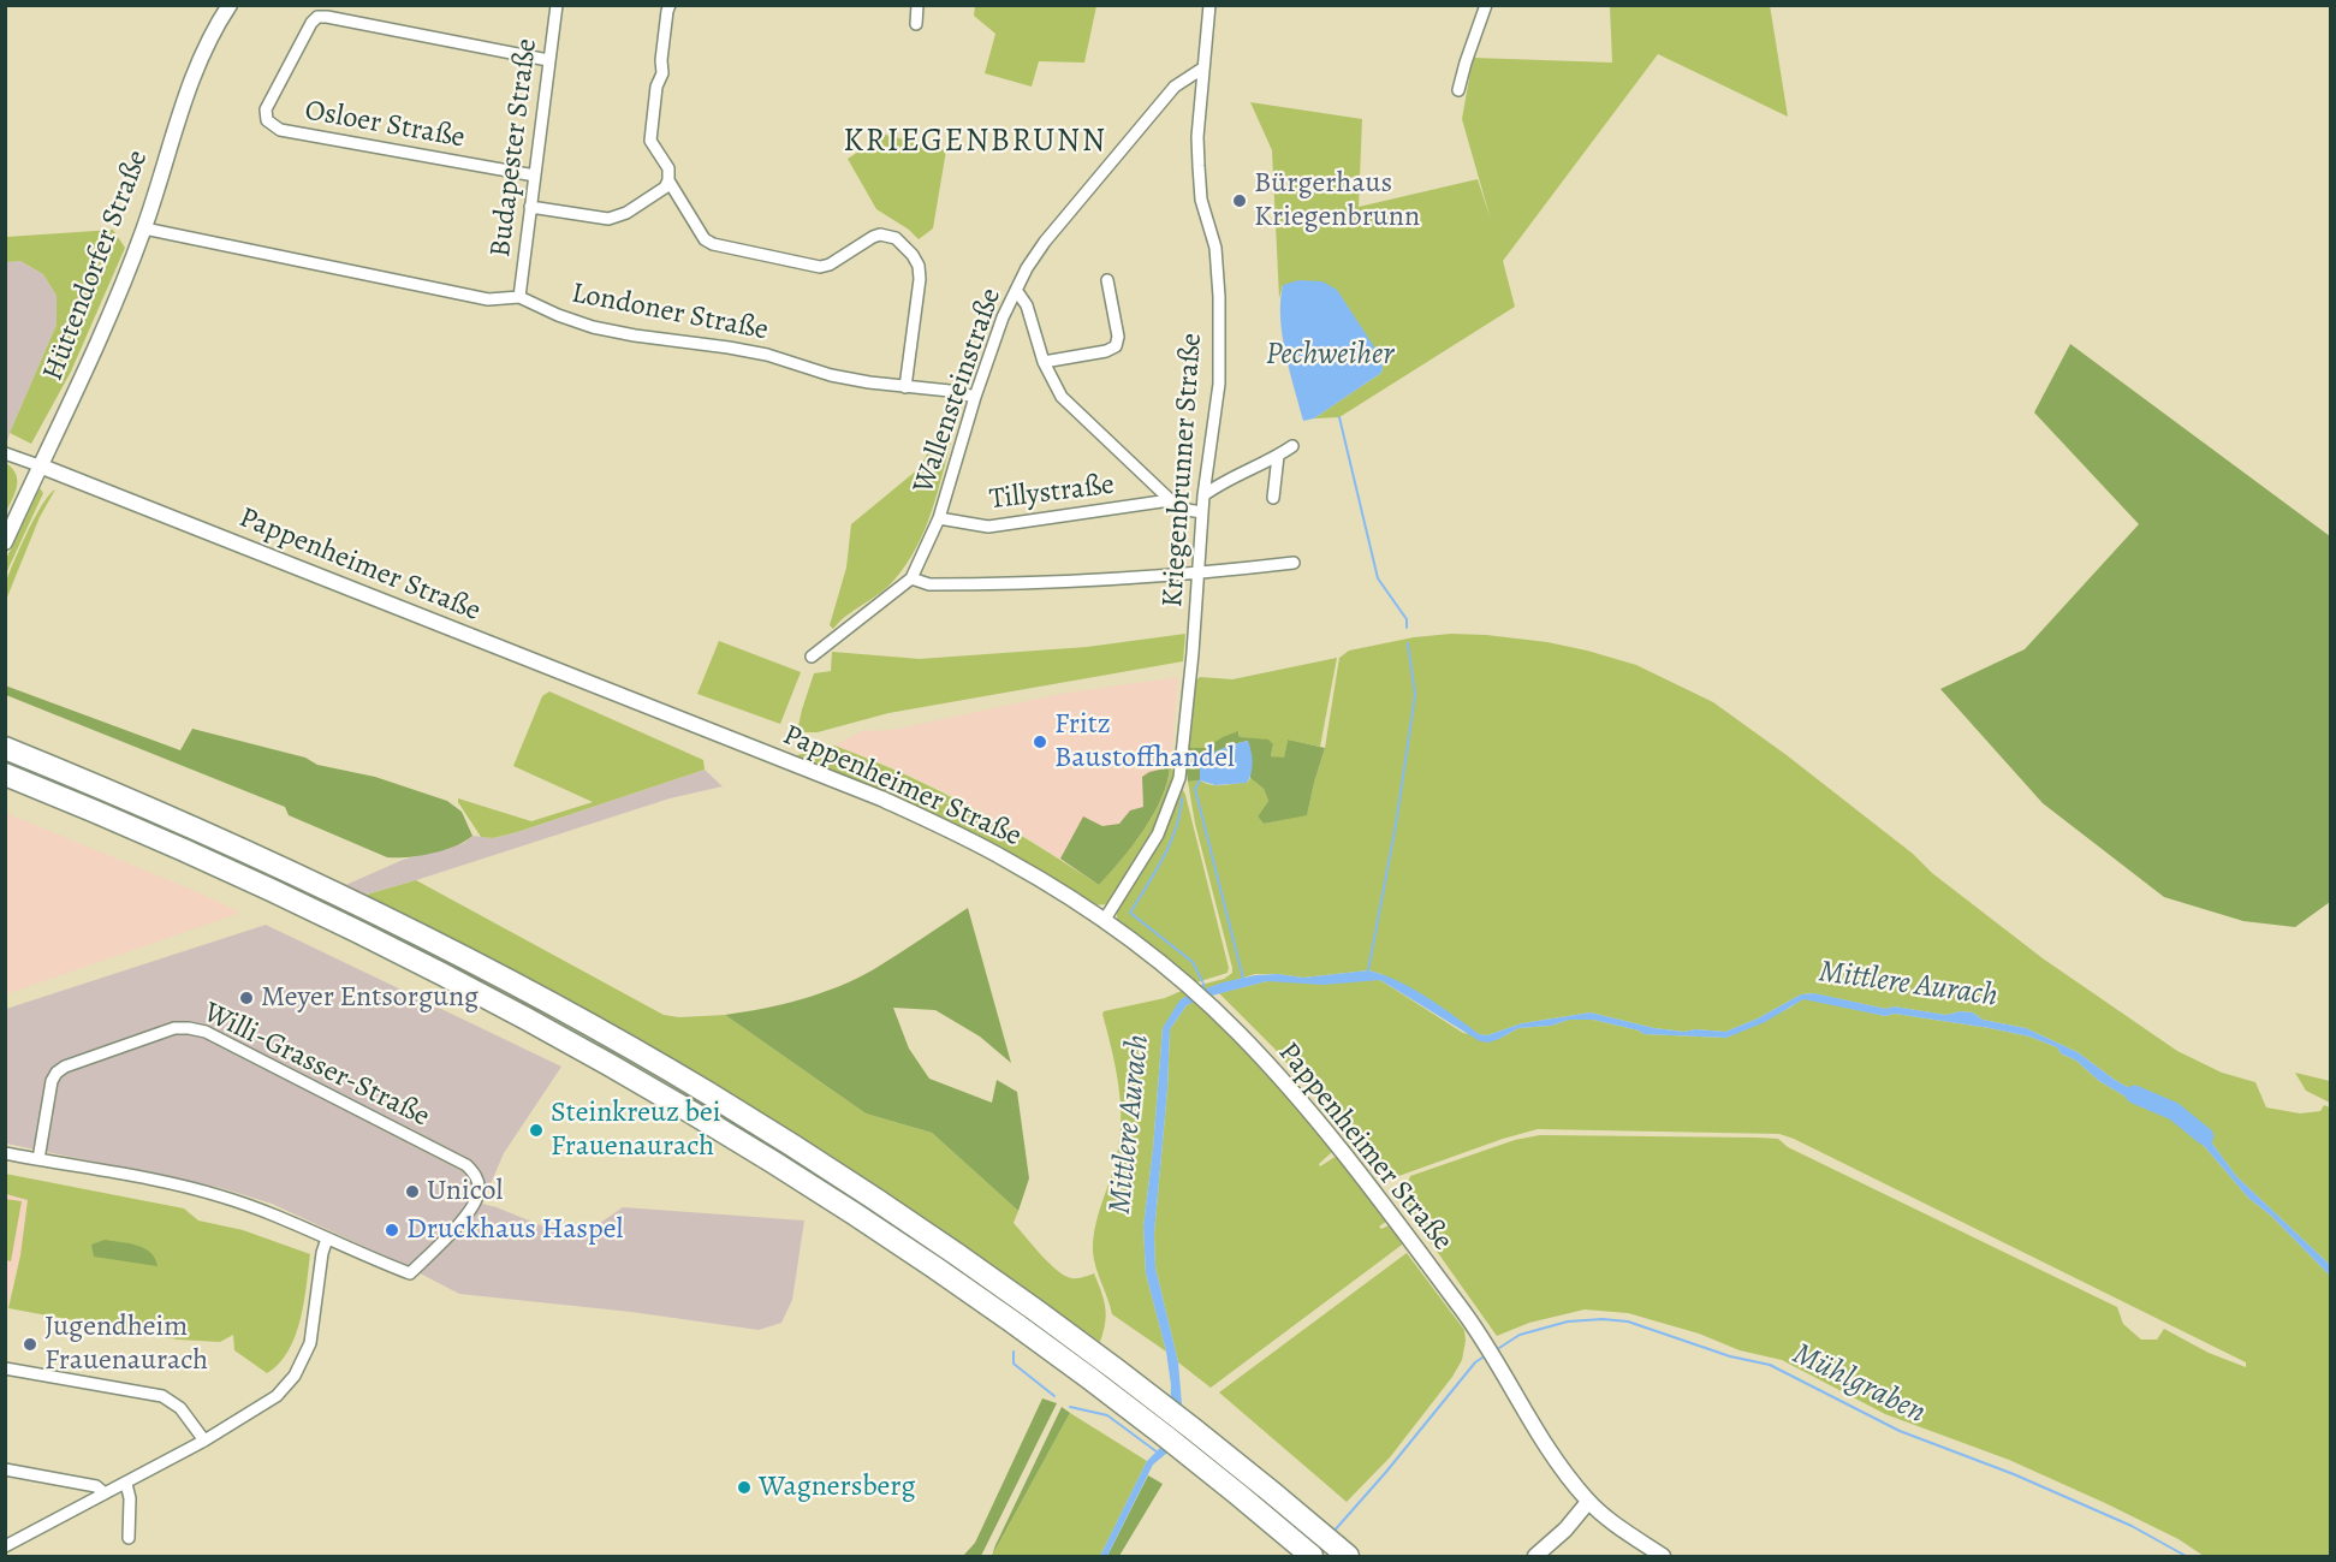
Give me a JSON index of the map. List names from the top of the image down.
{
  "streets": {
    "street": [
      "Osloer Straße",
      "Budapester Straße",
      "Hüttendorfer Straße",
      "Londoner Straße",
      "Wallensteinstraße",
      "Kriegenbrunner Straße",
      "Tillystraße",
      "Pappenheimer Straße",
      "Willi-Grasser-Straße"
    ]
  },
  "crossings": [
    ["Osloer Straße", "Budapester Straße"],
    ["Budapester Straße", "Londoner Straße"],
    ["Hüttendorfer Straße", "Londoner Straße"],
    ["Hüttendorfer Straße", "Pappenheimer Straße"],
    ["Londoner Straße", "Wallensteinstraße"],
    ["Wallensteinstraße", "Kriegenbrunner Straße"],
    ["Wallensteinstraße", "Tillystraße"],
    ["Kriegenbrunner Straße", "Pappenheimer Straße"]
  ],
  "districts": ["KRIEGENBRUNN"],
  "water": ["Pechweiher", "Mittlere Aurach", "Mühlgraben"],
  "places": [
    "Bürgerhaus Kriegenbrunn",
    "Fritz Baustoffhandel",
    "Meyer Entsorgung",
    "Steinkreuz bei Frauenaurach",
    "Unicol",
    "Druckhaus Haspel",
    "Jugendheim Frauenaurach",
    "Wagnersberg"
  ]
}
